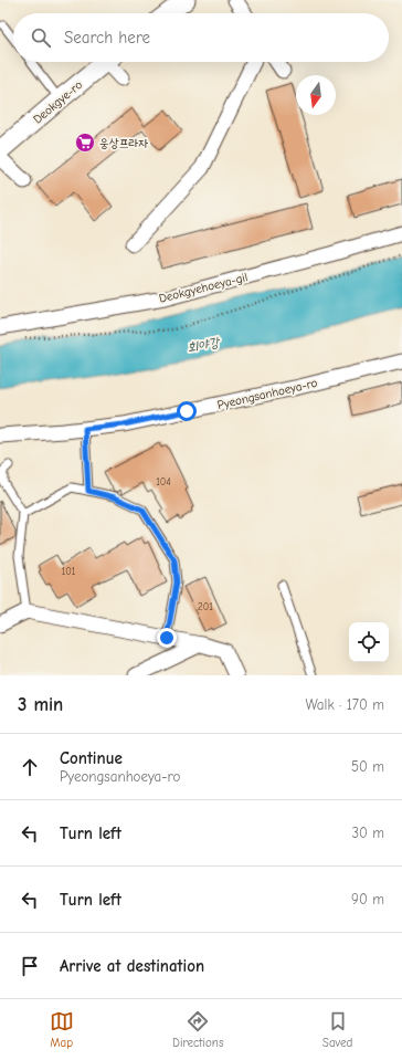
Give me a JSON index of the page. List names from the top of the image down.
{
  "streets": {
    "street": ["Deokgye-ro", "Deokgyehoeya-gil", "Pyeongsanhoeya-ro"]
  },
  "water": ["회야강"],
  "places": {
    "supermarket": ["웅상프라자"]
  },
  "house_numbers": ["104", "101", "201"],
  "north": "bottom",
  "page": {
    "search": "Search here",
    "heading": ["3 min", "Walk · 170 m"],
    "list": [
      ["Continue", "Pyeongsanhoeya-ro", "50 m"],
      ["Turn left", "30 m"],
      ["Turn left", "90 m"],
      "Arrive at destination"
    ],
    "nav": ["Map", "Directions", "Saved"]
  }
}
